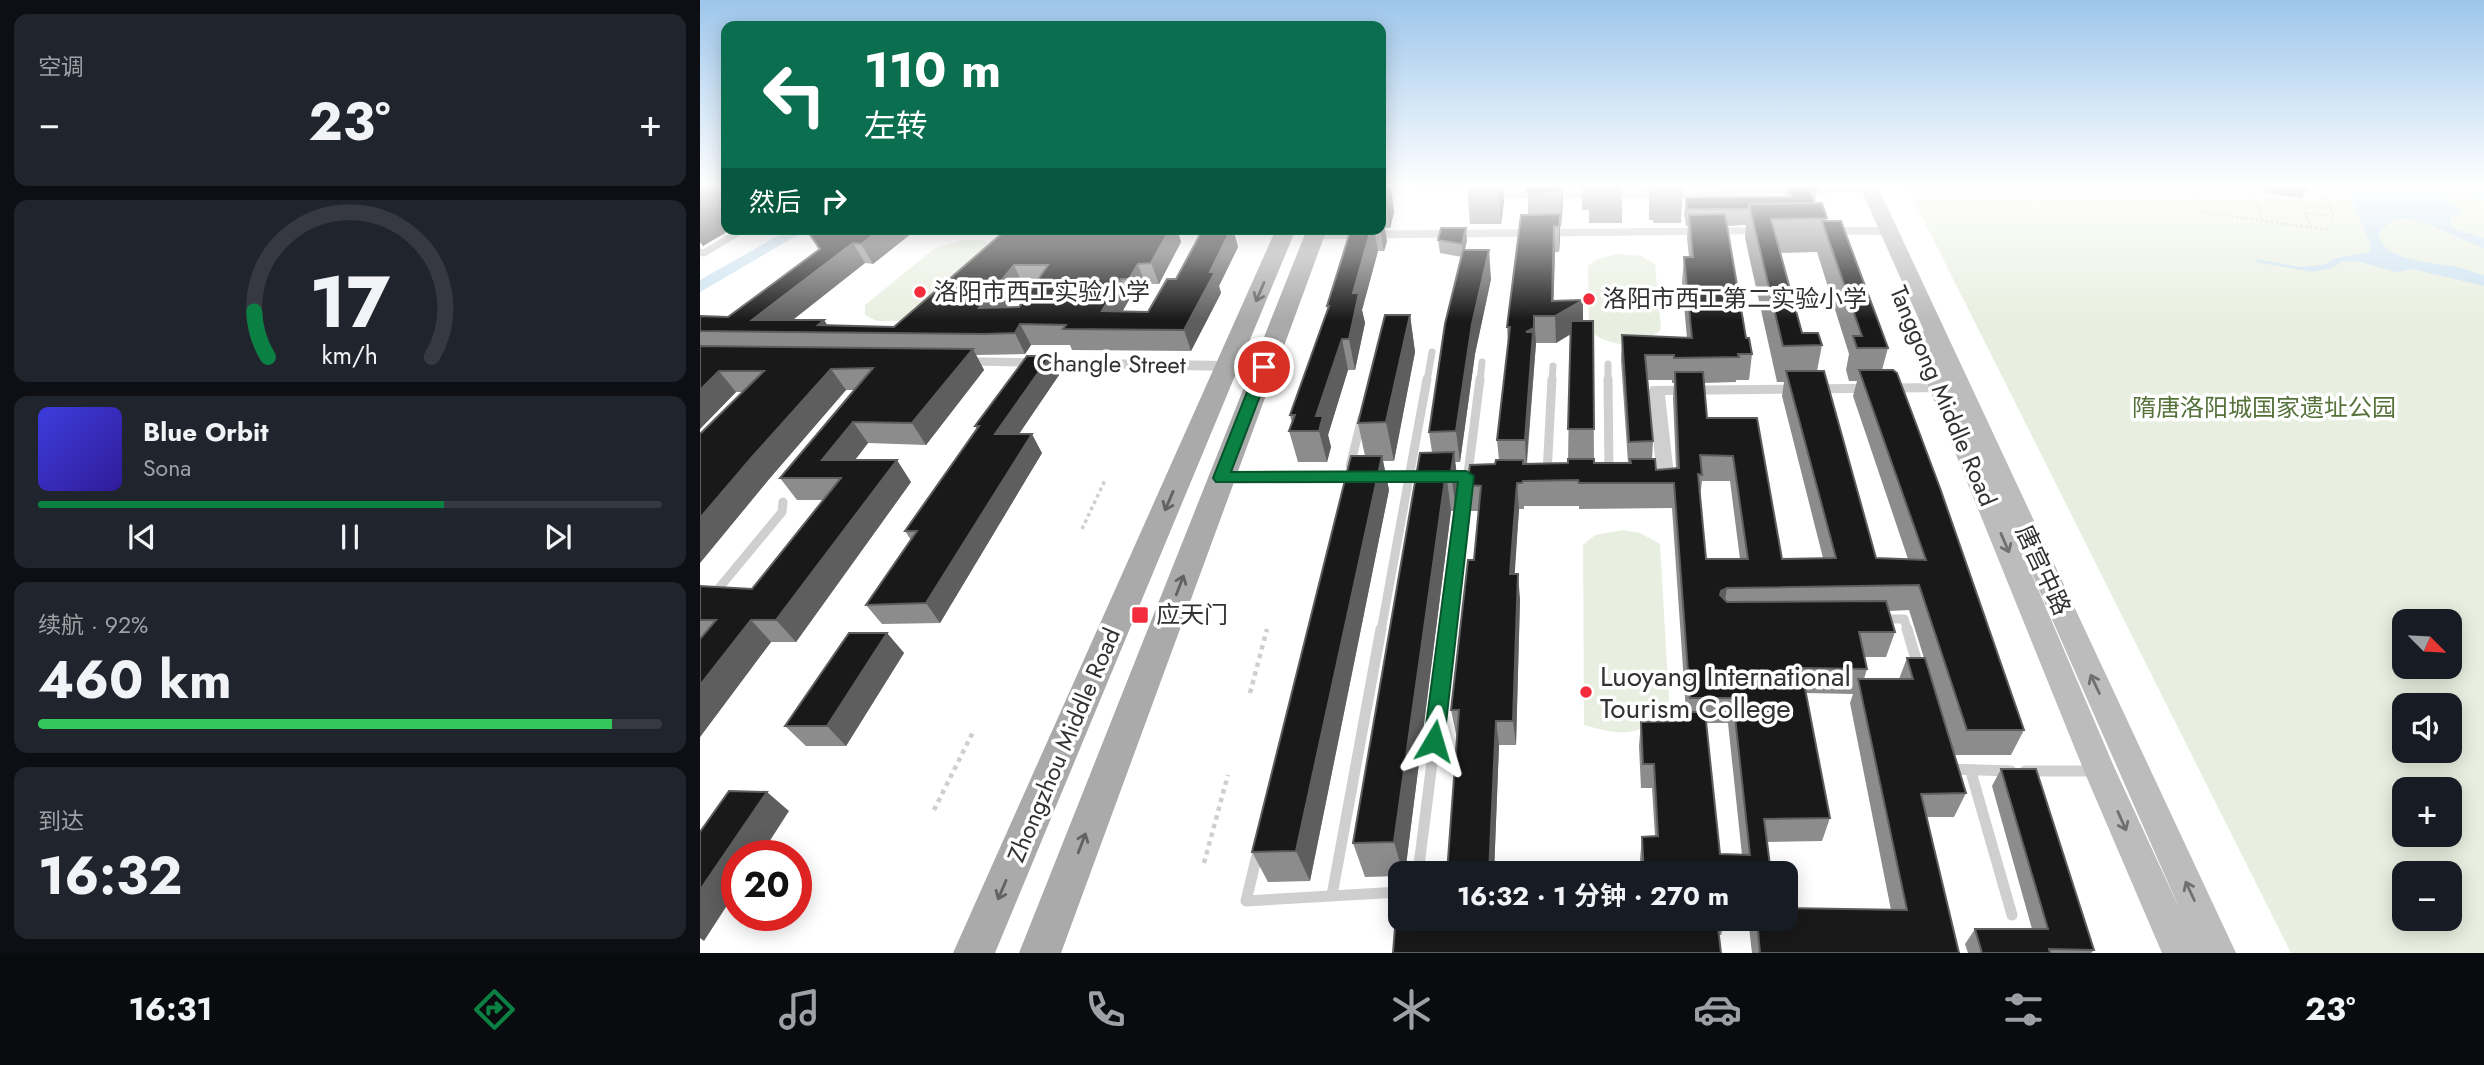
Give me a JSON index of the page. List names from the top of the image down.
{
  "streets": {
    "main road": ["Tanggong Middle Road", "唐宫中路", "Zhongzhou Middle Road"],
    "street": ["Changle Street"]
  },
  "crossings": [
    ["Changle Street", "Zhongzhou Middle Road"],
    ["Tanggong Middle Road", "唐宫中路"]
  ],
  "one_way": ["Tanggong Middle Road", "唐宫中路"],
  "parks": ["隋唐洛阳城国家遗址公园"],
  "places": {
    "other": ["洛阳市西工实验小学", "洛阳市西工第二实验小学", "Luoyang International Tourism College"],
    "transit": ["应天门"]
  },
  "north": "bottom right",
  "page": {
    "tile": [
      "空调",
      ["续航 · 92%", "460 km"],
      ["到达", "16:32"]
    ],
    "turn": ["110 m", "左转"],
    "heat": ["−", "23°", "+"],
    "then": "然后",
    "song": ["Blue Orbit", "Sona"],
    "map_buttons": ["+", "−"],
    "limit": "20",
    "trip": "16:32 · 1 分钟 · 270 m",
    "tabs": ["16:31", "23°"],
    "gauge": ["17", "km/h"]
  }
}
